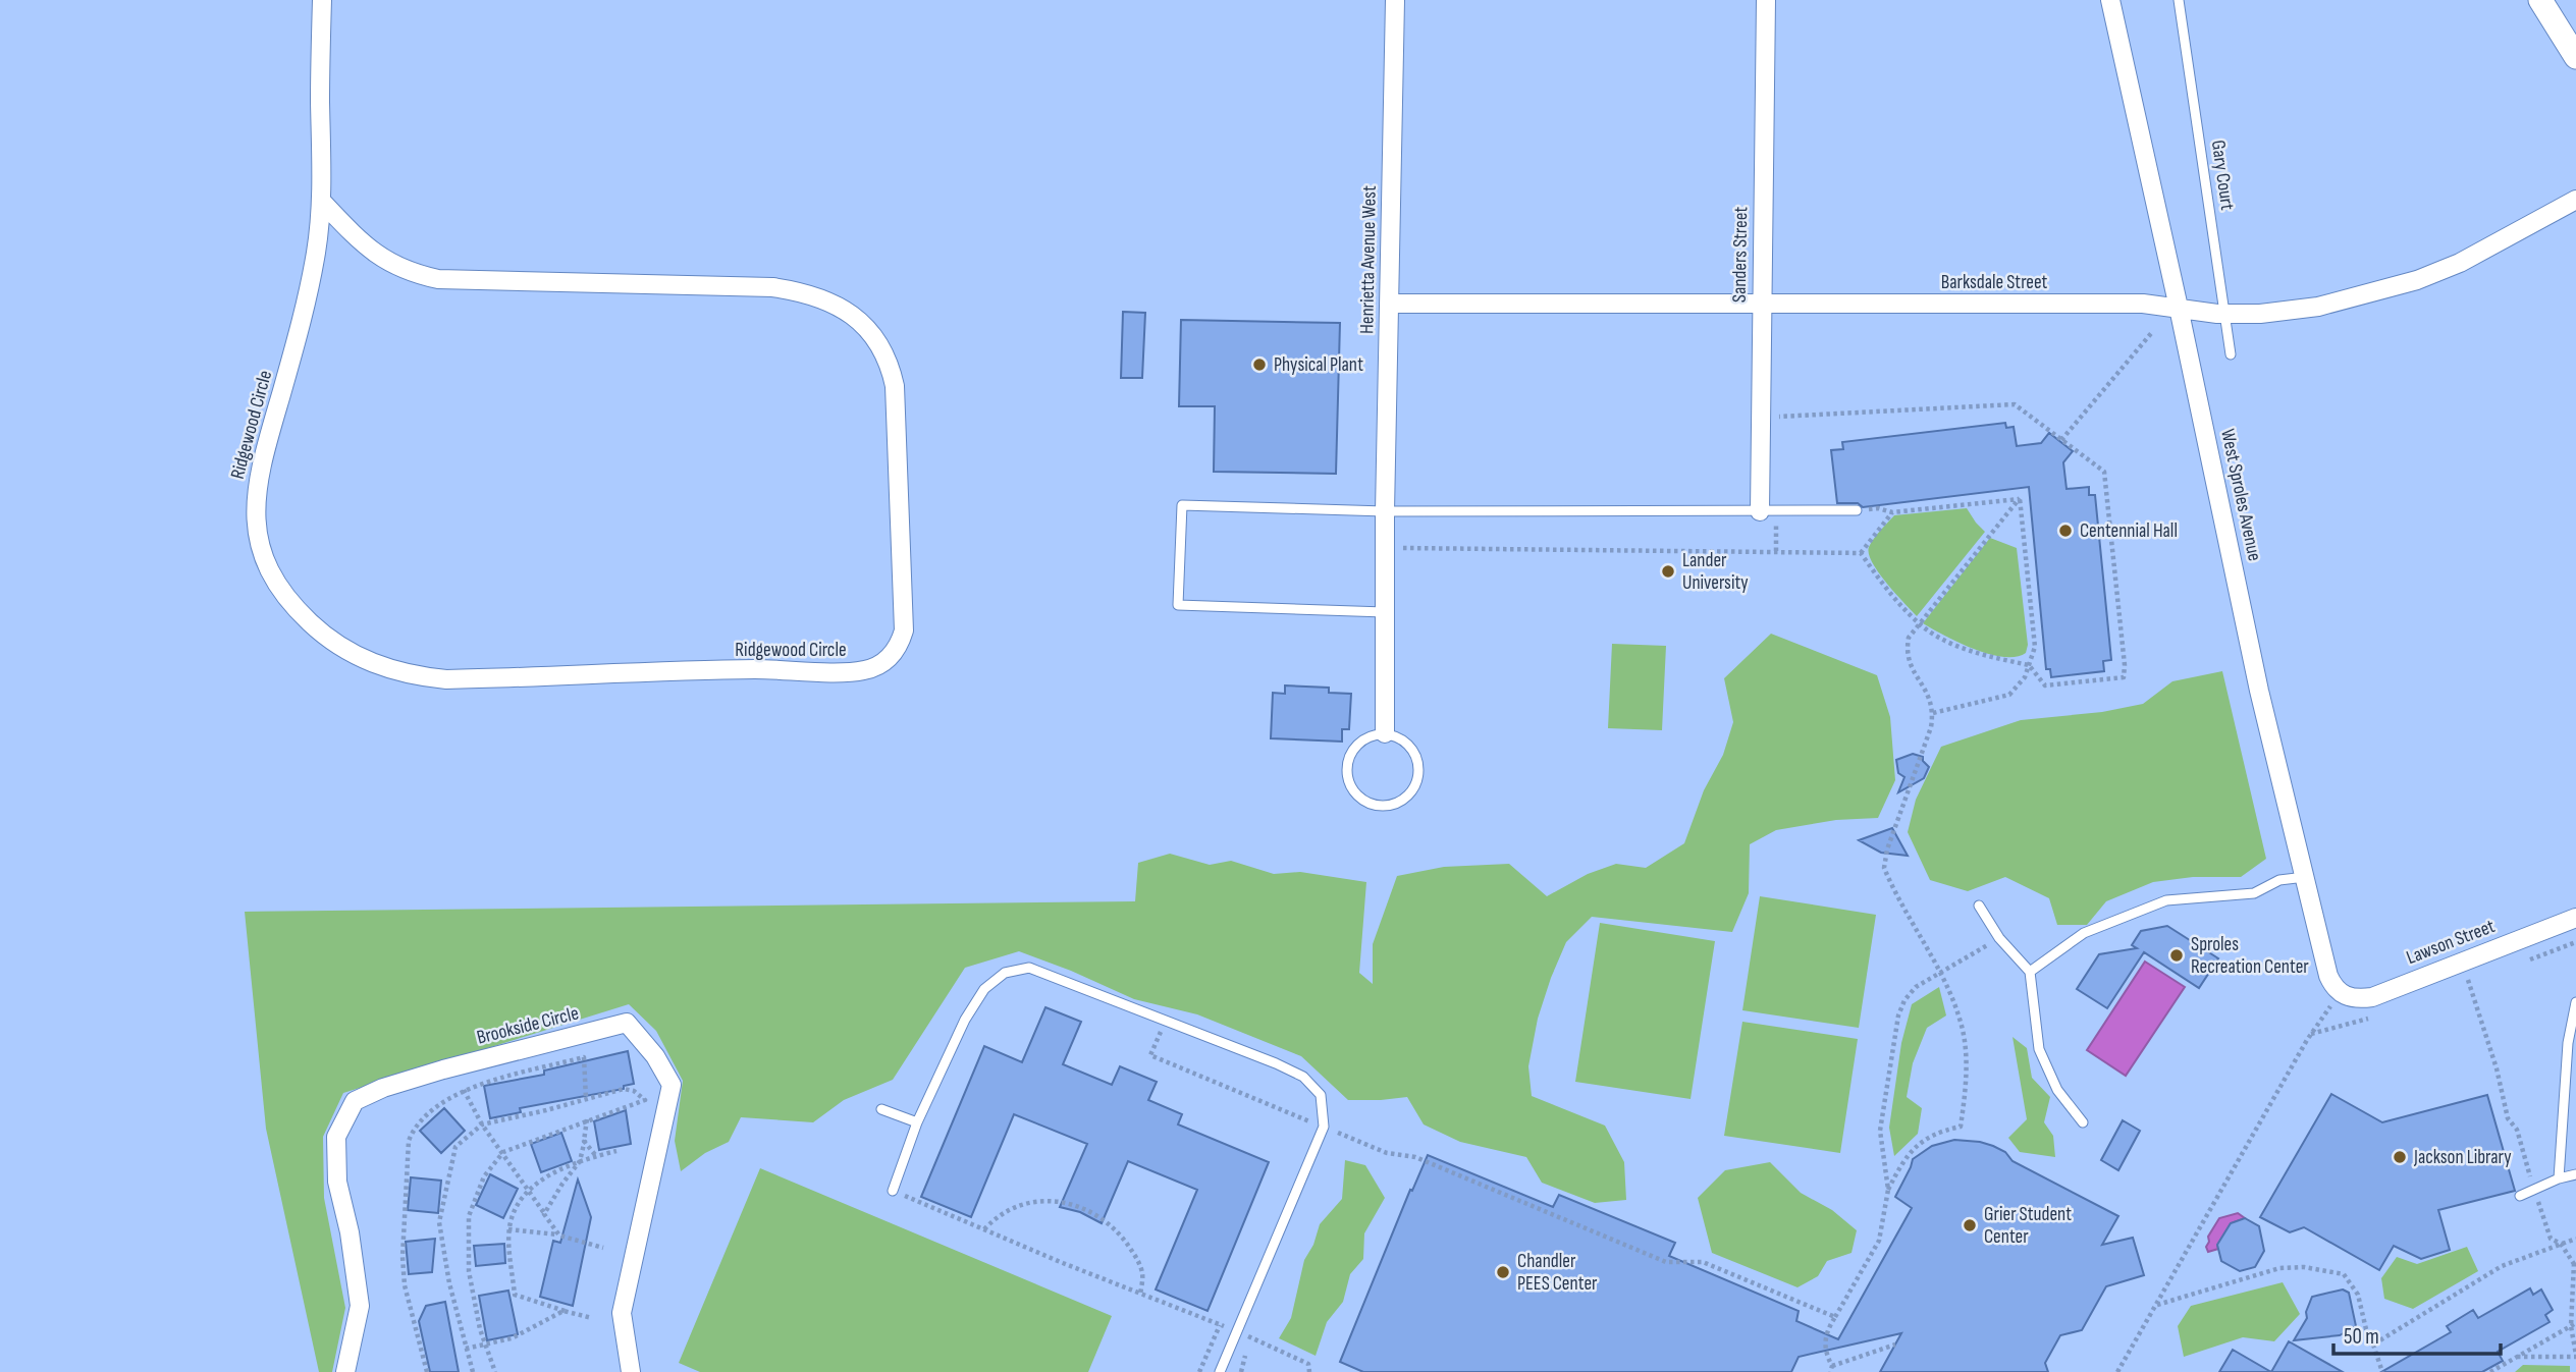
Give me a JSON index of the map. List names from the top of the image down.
{
  "streets": {
    "street": [
      "Sanders Street",
      "Henrietta Avenue West",
      "Barksdale Street",
      "Ridgewood Circle",
      "West Sproles Avenue",
      "Lawson Street",
      "Brookside Circle"
    ],
    "lane": ["Gary Court"]
  },
  "crossings": [
    ["Sanders Street", "Barksdale Street"],
    ["Henrietta Avenue West", "Barksdale Street"],
    ["Barksdale Street", "West Sproles Avenue"],
    ["West Sproles Avenue", "Lawson Street"]
  ],
  "places": [
    "Physical Plant",
    "Centennial Hall",
    "Lander University",
    "Sproles Recreation Center",
    "Jackson Library",
    "Grier Student Center",
    "Chandler PEES Center"
  ],
  "scale_bar": "50 m"
}
